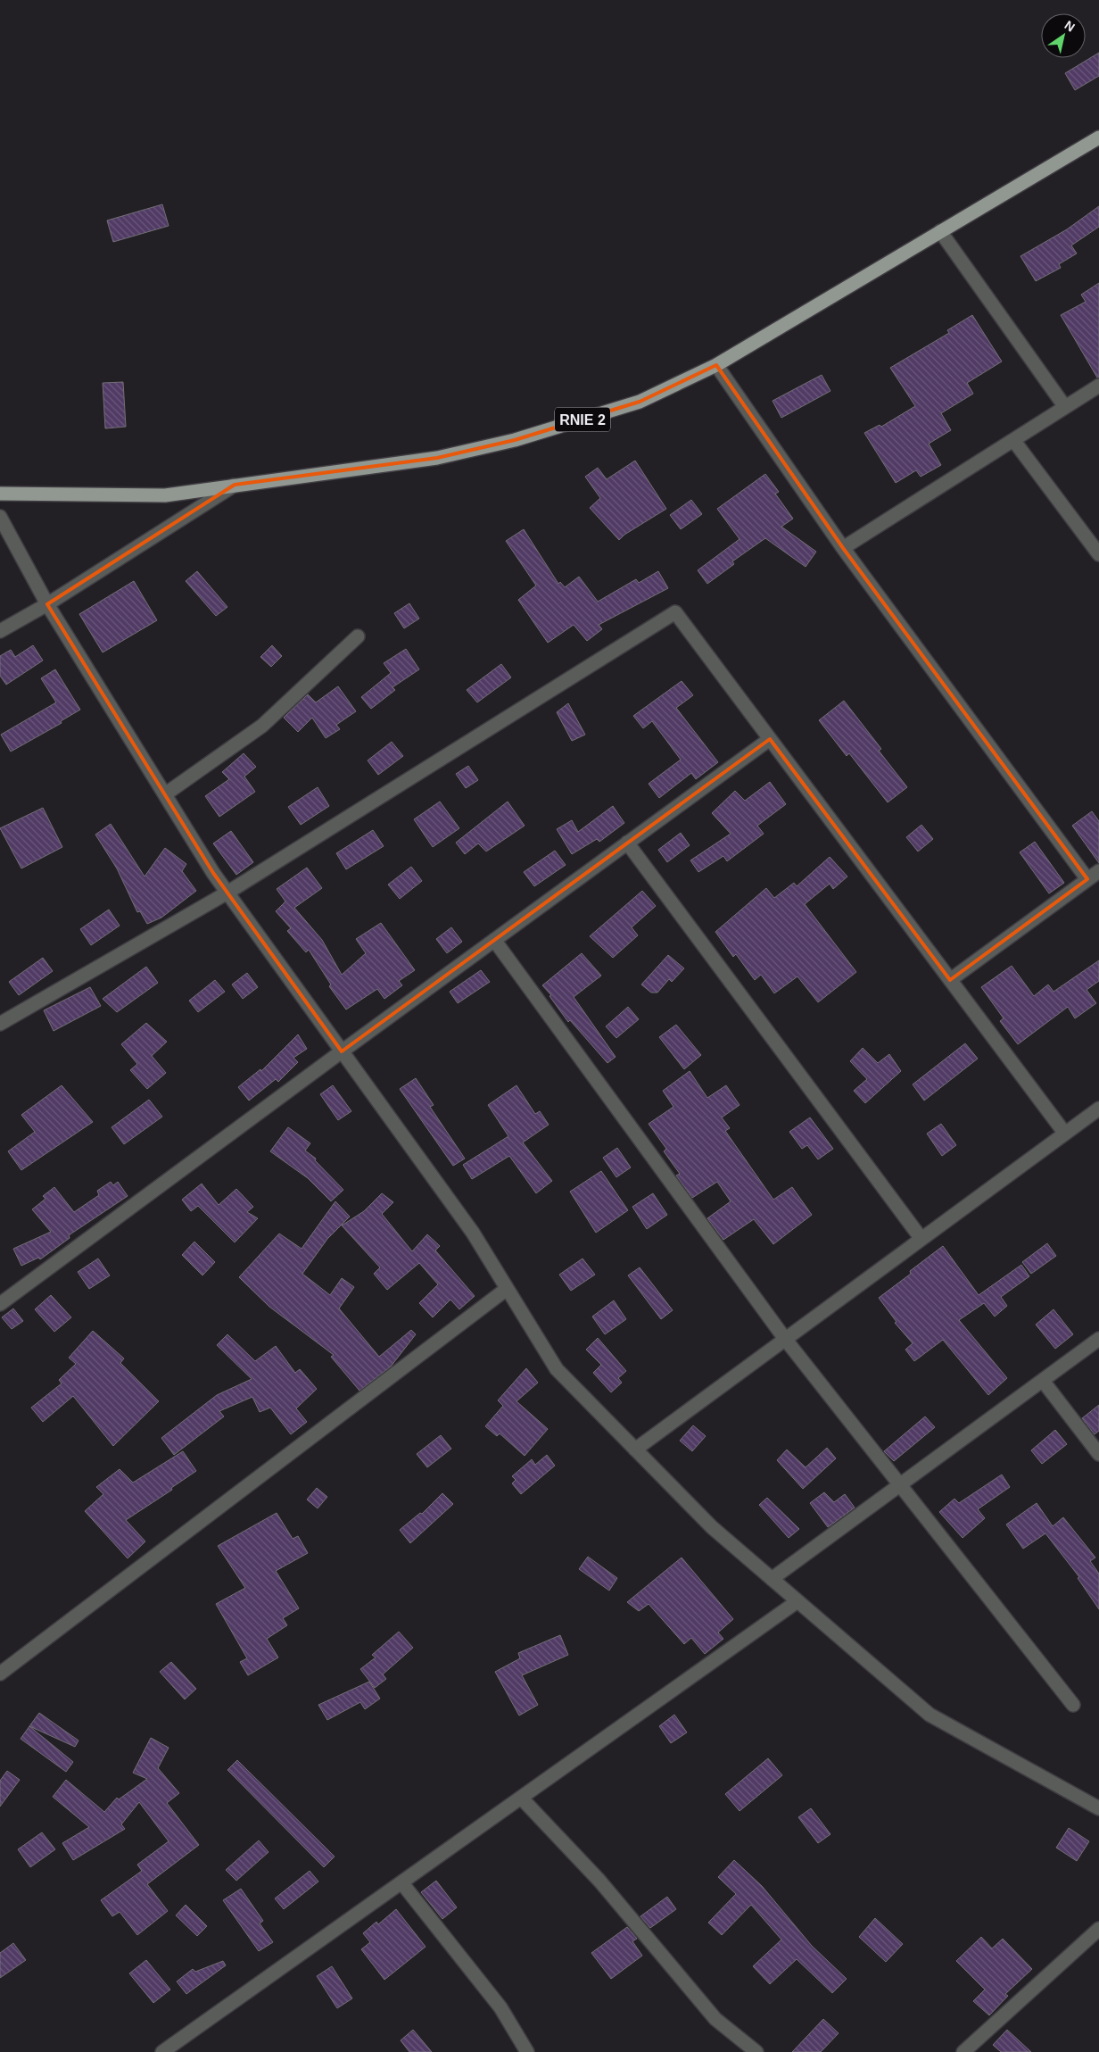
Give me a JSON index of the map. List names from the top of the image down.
{
  "streets": {
    "main road": ["RNIE 2"]
  },
  "north": "top right"
}
